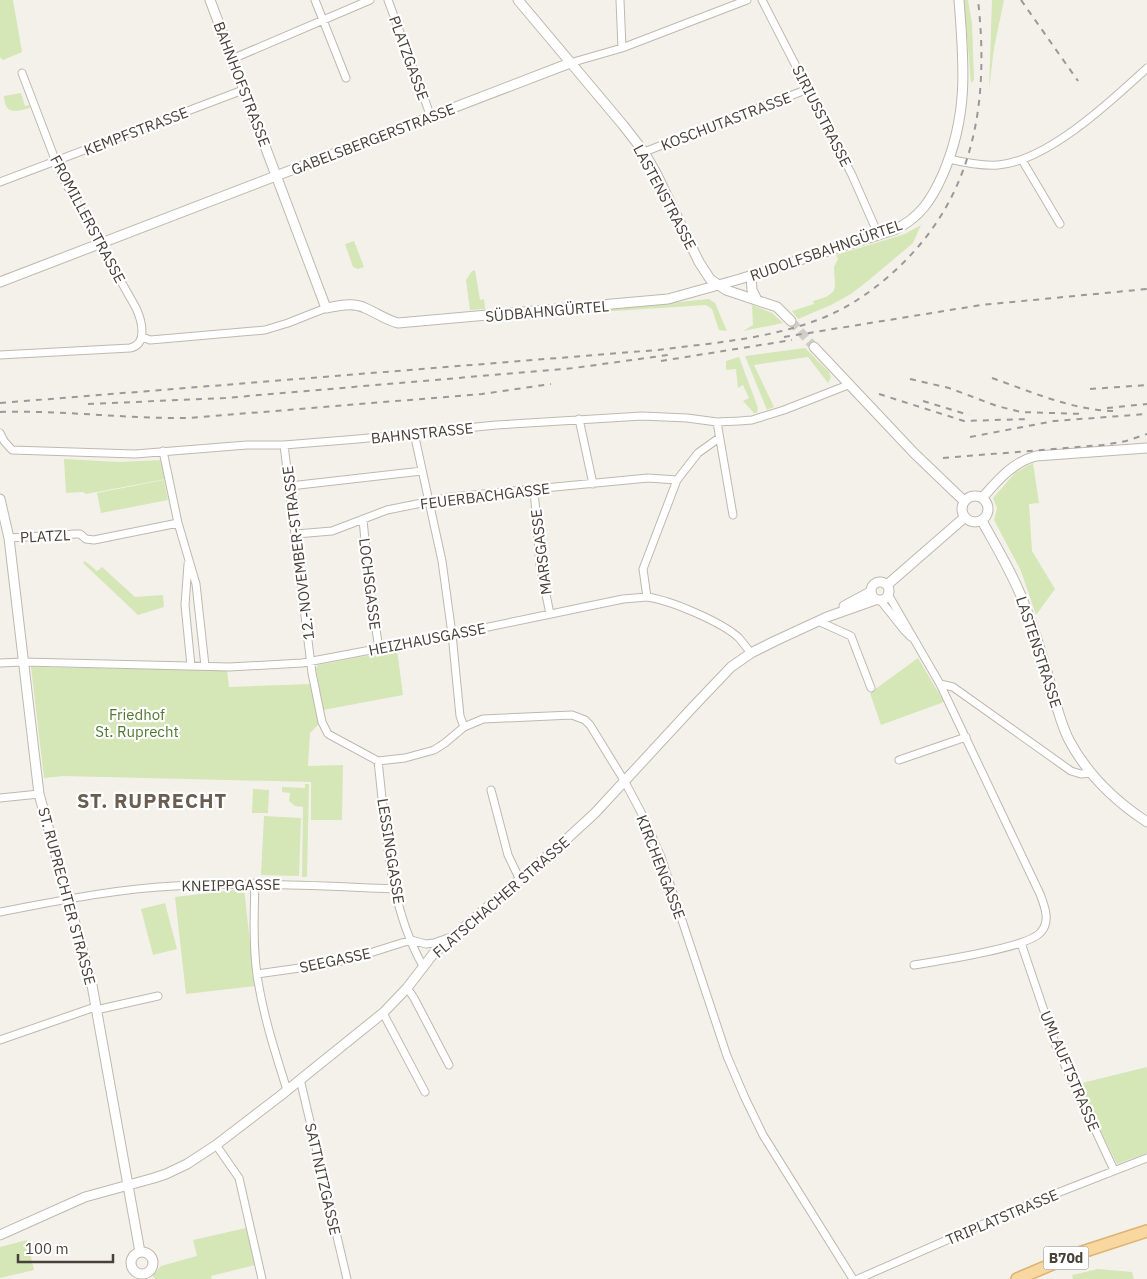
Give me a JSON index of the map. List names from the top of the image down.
{
  "streets": {
    "main road": ["B70d"],
    "street": [
      "PLATZGASSE",
      "BAHNHOFSTRASSE",
      "SIRIUSSTRASSE",
      "KOSCHUTASTRASSE",
      "KEMPFSTRASSE",
      "GABELSBERGERSTRASSE",
      "LASTENSTRASSE",
      "FROMILLERSTRASSE",
      "RUDOLFSBAHNGÜRTEL",
      "SÜDBAHNGÜRTEL",
      "BAHNSTRASSE",
      "FEUERBACHGASSE",
      "PLATZL",
      "MARSGASSE",
      "12.-NOVEMBER-STRASSE",
      "LOCHSGASSE",
      "HEIZHAUSGASSE",
      "LESSINGGASSE",
      "KIRCHENGASSE",
      "KNEIPPGASSE",
      "ST. RUPRECHTER STRASSE",
      "FLATSCHACHER STRASSE",
      "SEEGASSE",
      "UMLAUFTSTRASSE",
      "SATTNITZGASSE",
      "TRIPLATSTRASSE"
    ]
  },
  "crossings": [
    ["PLATZGASSE", "GABELSBERGERSTRASSE"],
    ["BAHNHOFSTRASSE", "KEMPFSTRASSE"],
    ["BAHNHOFSTRASSE", "GABELSBERGERSTRASSE"],
    ["BAHNHOFSTRASSE", "SÜDBAHNGÜRTEL"],
    ["SIRIUSSTRASSE", "KOSCHUTASTRASSE"],
    ["SIRIUSSTRASSE", "RUDOLFSBAHNGÜRTEL"],
    ["KOSCHUTASTRASSE", "LASTENSTRASSE"],
    ["KEMPFSTRASSE", "FROMILLERSTRASSE"],
    ["GABELSBERGERSTRASSE", "LASTENSTRASSE"],
    ["GABELSBERGERSTRASSE", "FROMILLERSTRASSE"],
    ["LASTENSTRASSE", "RUDOLFSBAHNGÜRTEL"],
    ["LASTENSTRASSE", "SÜDBAHNGÜRTEL"],
    ["RUDOLFSBAHNGÜRTEL", "SÜDBAHNGÜRTEL"],
    ["BAHNSTRASSE", "12.-NOVEMBER-STRASSE"],
    ["FEUERBACHGASSE", "MARSGASSE"],
    ["FEUERBACHGASSE", "12.-NOVEMBER-STRASSE"],
    ["FEUERBACHGASSE", "LOCHSGASSE"],
    ["PLATZL", "ST. RUPRECHTER STRASSE"],
    ["MARSGASSE", "HEIZHAUSGASSE"],
    ["12.-NOVEMBER-STRASSE", "HEIZHAUSGASSE"],
    ["LOCHSGASSE", "HEIZHAUSGASSE"],
    ["HEIZHAUSGASSE", "ST. RUPRECHTER STRASSE"],
    ["LESSINGGASSE", "KIRCHENGASSE"],
    ["LESSINGGASSE", "KNEIPPGASSE"],
    ["LESSINGGASSE", "FLATSCHACHER STRASSE"],
    ["LESSINGGASSE", "SEEGASSE"],
    ["KIRCHENGASSE", "FLATSCHACHER STRASSE"],
    ["KNEIPPGASSE", "ST. RUPRECHTER STRASSE"],
    ["ST. RUPRECHTER STRASSE", "FLATSCHACHER STRASSE"],
    ["FLATSCHACHER STRASSE", "SATTNITZGASSE"],
    ["UMLAUFTSTRASSE", "TRIPLATSTRASSE"]
  ],
  "districts": ["ST. RUPRECHT"],
  "parks": ["Friedhof St. Ruprecht"],
  "scale_bar": "100 m"
}
